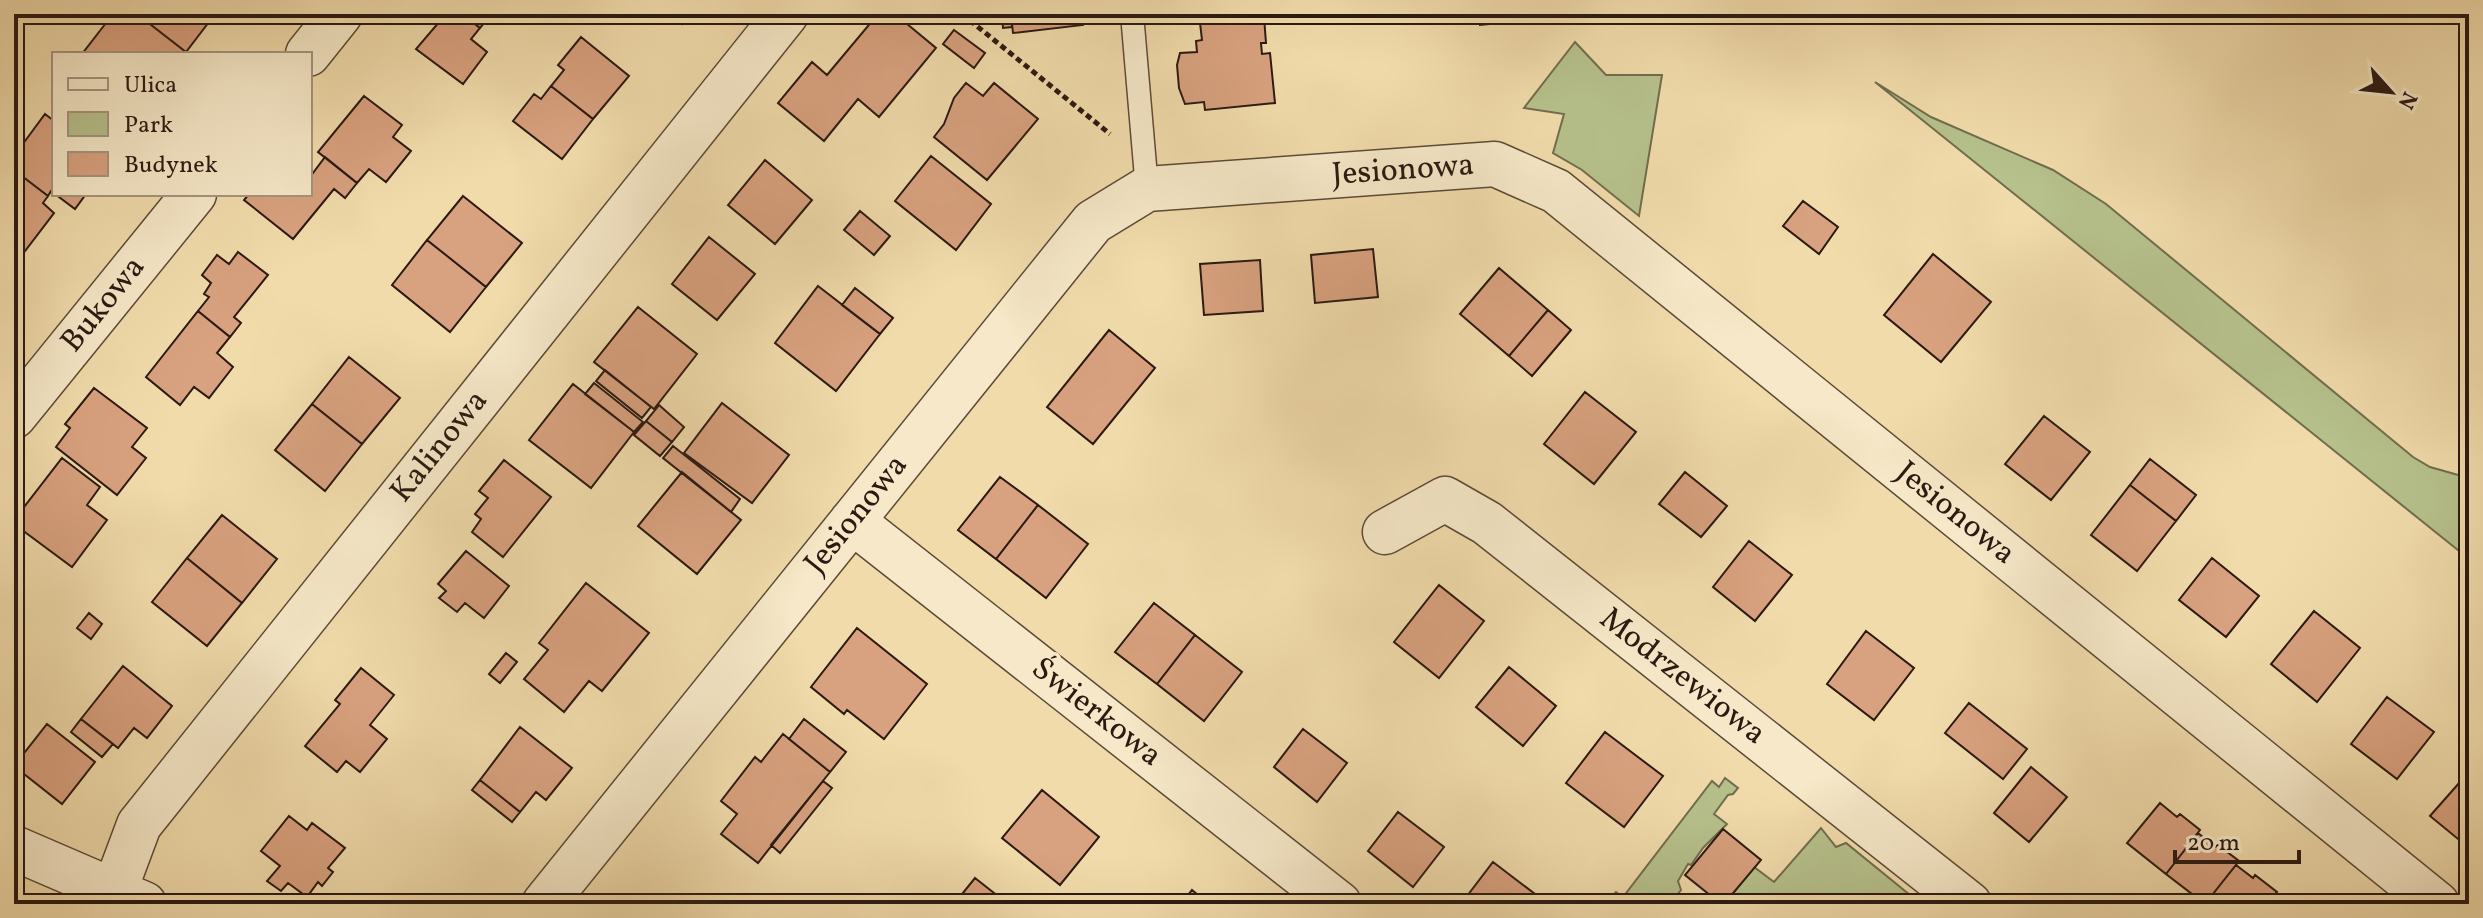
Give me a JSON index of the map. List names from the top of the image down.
{
  "streets": {
    "street": [
      "Jesionowa",
      "Bukowa",
      "Kalinowa",
      "Modrzewiowa",
      "Świerkowa"
    ]
  },
  "crossings": [
    ["Jesionowa", "Świerkowa"]
  ],
  "legend": ["Ulica", "Park", "Budynek"],
  "scale_bar": "20 m",
  "north": "bottom right"
}
